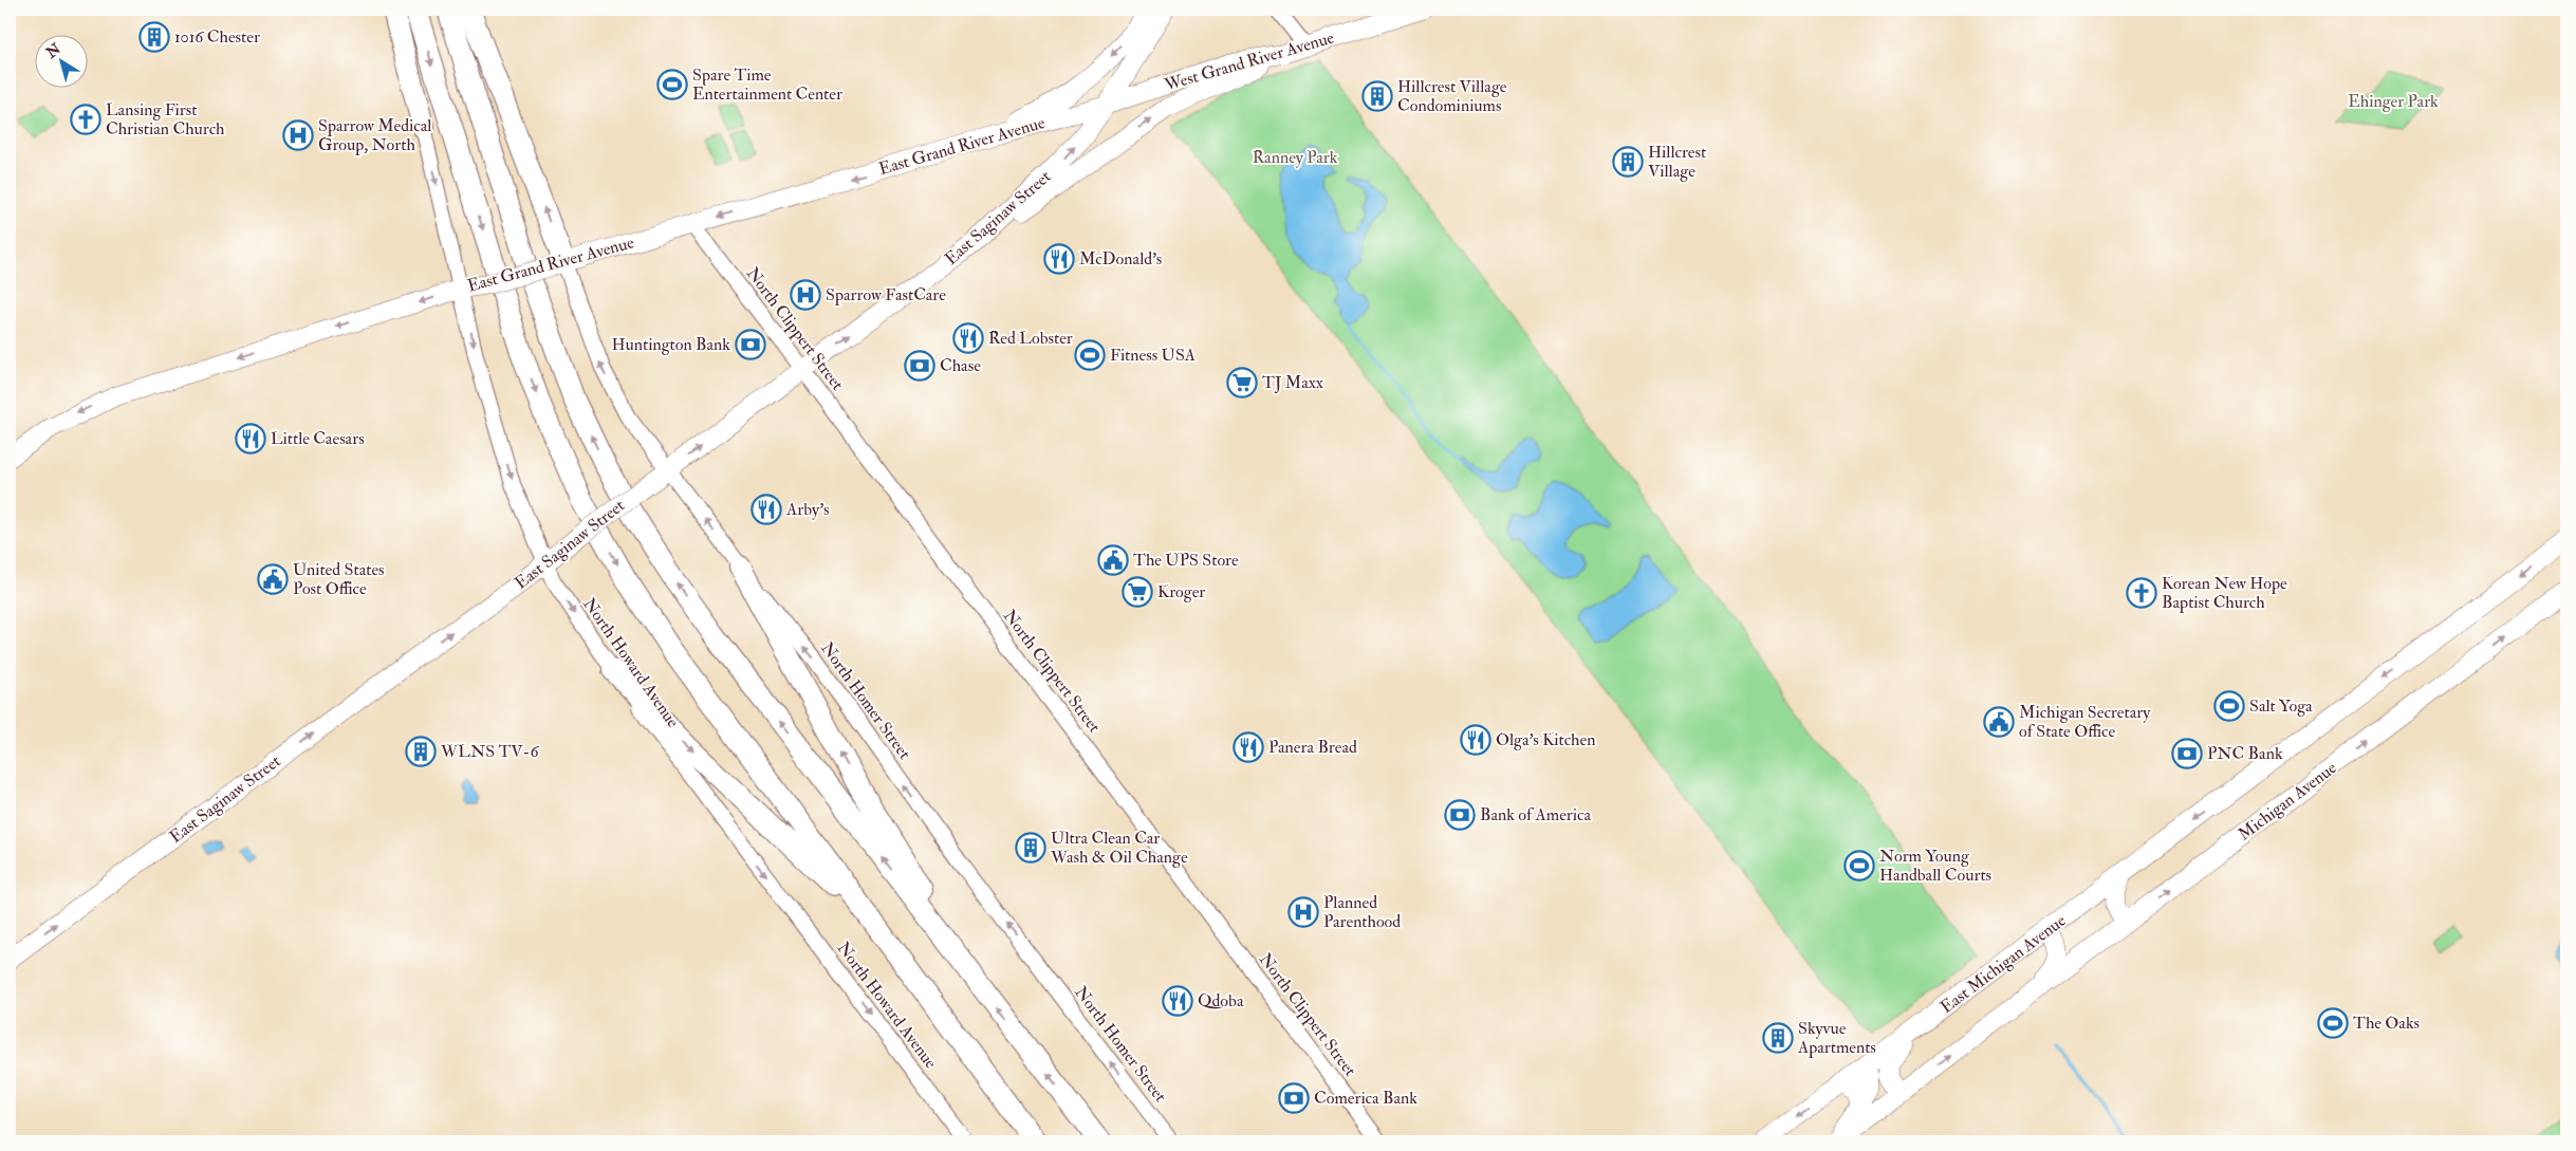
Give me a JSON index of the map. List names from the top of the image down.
{
  "streets": {
    "main road": [
      "West Grand River Avenue",
      "East Grand River Avenue",
      "East Saginaw Street",
      "Michigan Avenue",
      "East Michigan Avenue"
    ],
    "street": ["North Clippert Street", "North Howard Avenue", "North Homer Street"]
  },
  "crossings": [
    ["West Grand River Avenue", "East Grand River Avenue"],
    ["West Grand River Avenue", "East Saginaw Street"],
    ["East Grand River Avenue", "East Saginaw Street"],
    ["East Grand River Avenue", "North Clippert Street"],
    ["East Grand River Avenue", "North Howard Avenue"],
    ["East Grand River Avenue", "North Homer Street"],
    ["East Saginaw Street", "North Clippert Street"],
    ["East Saginaw Street", "North Howard Avenue"],
    ["East Saginaw Street", "North Homer Street"]
  ],
  "one_way": [
    "East Grand River Avenue",
    "East Saginaw Street",
    "North Howard Avenue",
    "North Homer Street",
    "Michigan Avenue",
    "East Michigan Avenue"
  ],
  "parks": ["Ehinger Park", "Ranney Park"],
  "places": {
    "building": [
      "1016 Chester",
      "Hillcrest Village Condominiums",
      "Hillcrest Village",
      "WLNS TV-6",
      "Ultra Clean Car Wash & Oil Change",
      "Skyvue Apartments"
    ],
    "sports": [
      "Spare Time Entertainment Center",
      "Fitness USA",
      "Salt Yoga",
      "Norm Young Handball Courts",
      "The Oaks"
    ],
    "church": ["Lansing First Christian Church", "Korean New Hope Baptist Church"],
    "hospital": ["Sparrow Medical Group, North", "Sparrow FastCare", "Planned Parenthood"],
    "restaurant": [
      "McDonald's",
      "Red Lobster",
      "Little Caesars",
      "Arby's",
      "Olga's Kitchen",
      "Panera Bread",
      "Qdoba"
    ],
    "bank": [
      "Huntington Bank",
      "Chase",
      "PNC Bank",
      "Bank of America",
      "Comerica Bank"
    ],
    "supermarket": ["TJ Maxx", "Kroger"],
    "public building": ["The UPS Store", "United States Post Office", "Michigan Secretary of State Office"]
  },
  "north": "top left"
}
